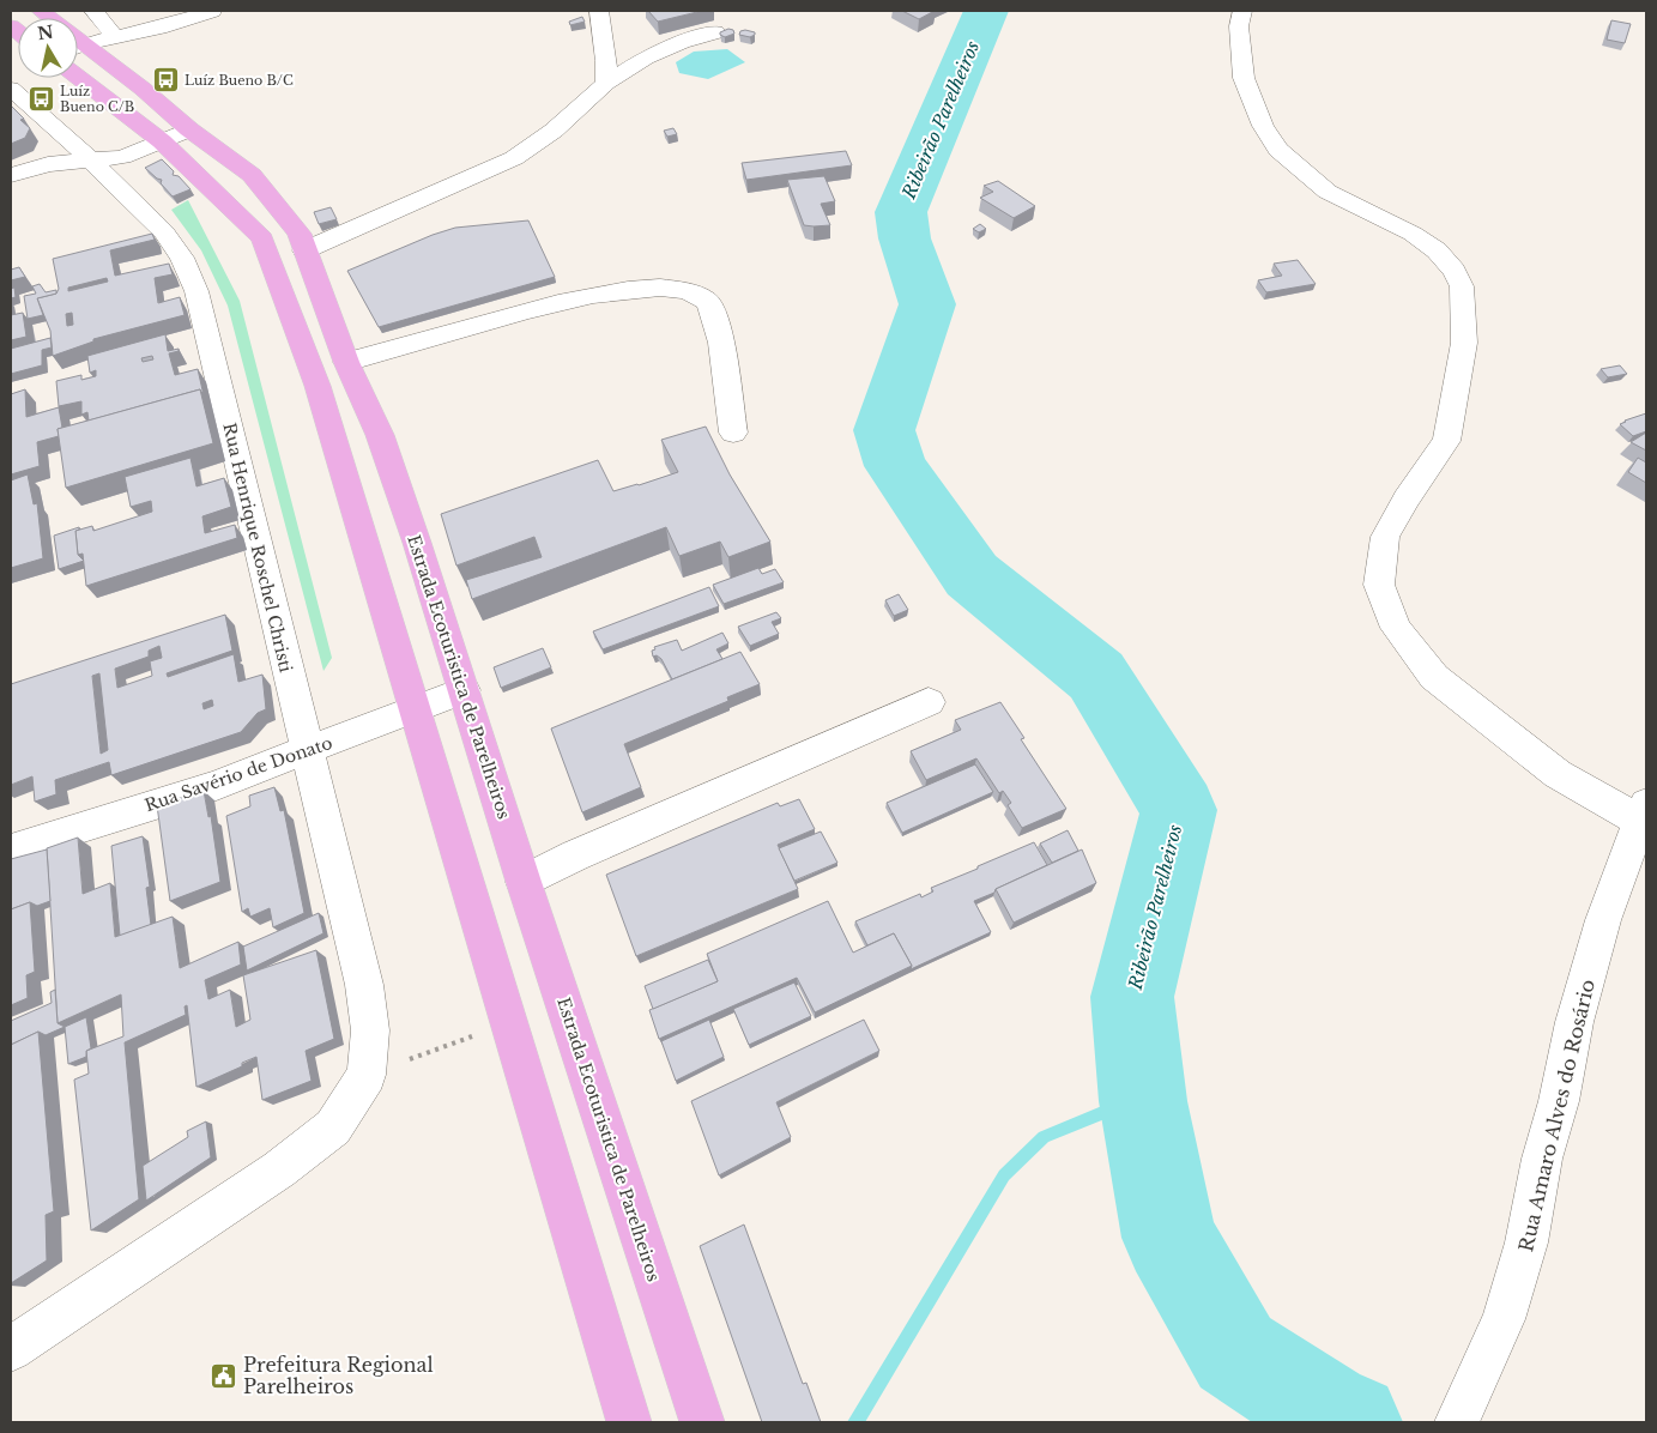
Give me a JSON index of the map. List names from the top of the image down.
{
  "streets": {
    "main road": ["Estrada Ecoturistica de Parelheiros"],
    "street": ["Rua Henrique Roschel Christi", "Rua Savério de Donato", "Rua Amaro Alves do Rosário"]
  },
  "crossings": [
    ["Rua Henrique Roschel Christi", "Rua Savério de Donato"],
    ["Estrada Ecoturistica de Parelheiros", "Rua Savério de Donato"]
  ],
  "water": ["Ribeirão Parelheiros"],
  "places": {
    "bus stop": ["Luíz Bueno B/C", "Luíz Bueno C/B"],
    "public building": ["Prefeitura Regional Parelheiros"]
  },
  "north": "top"
}
